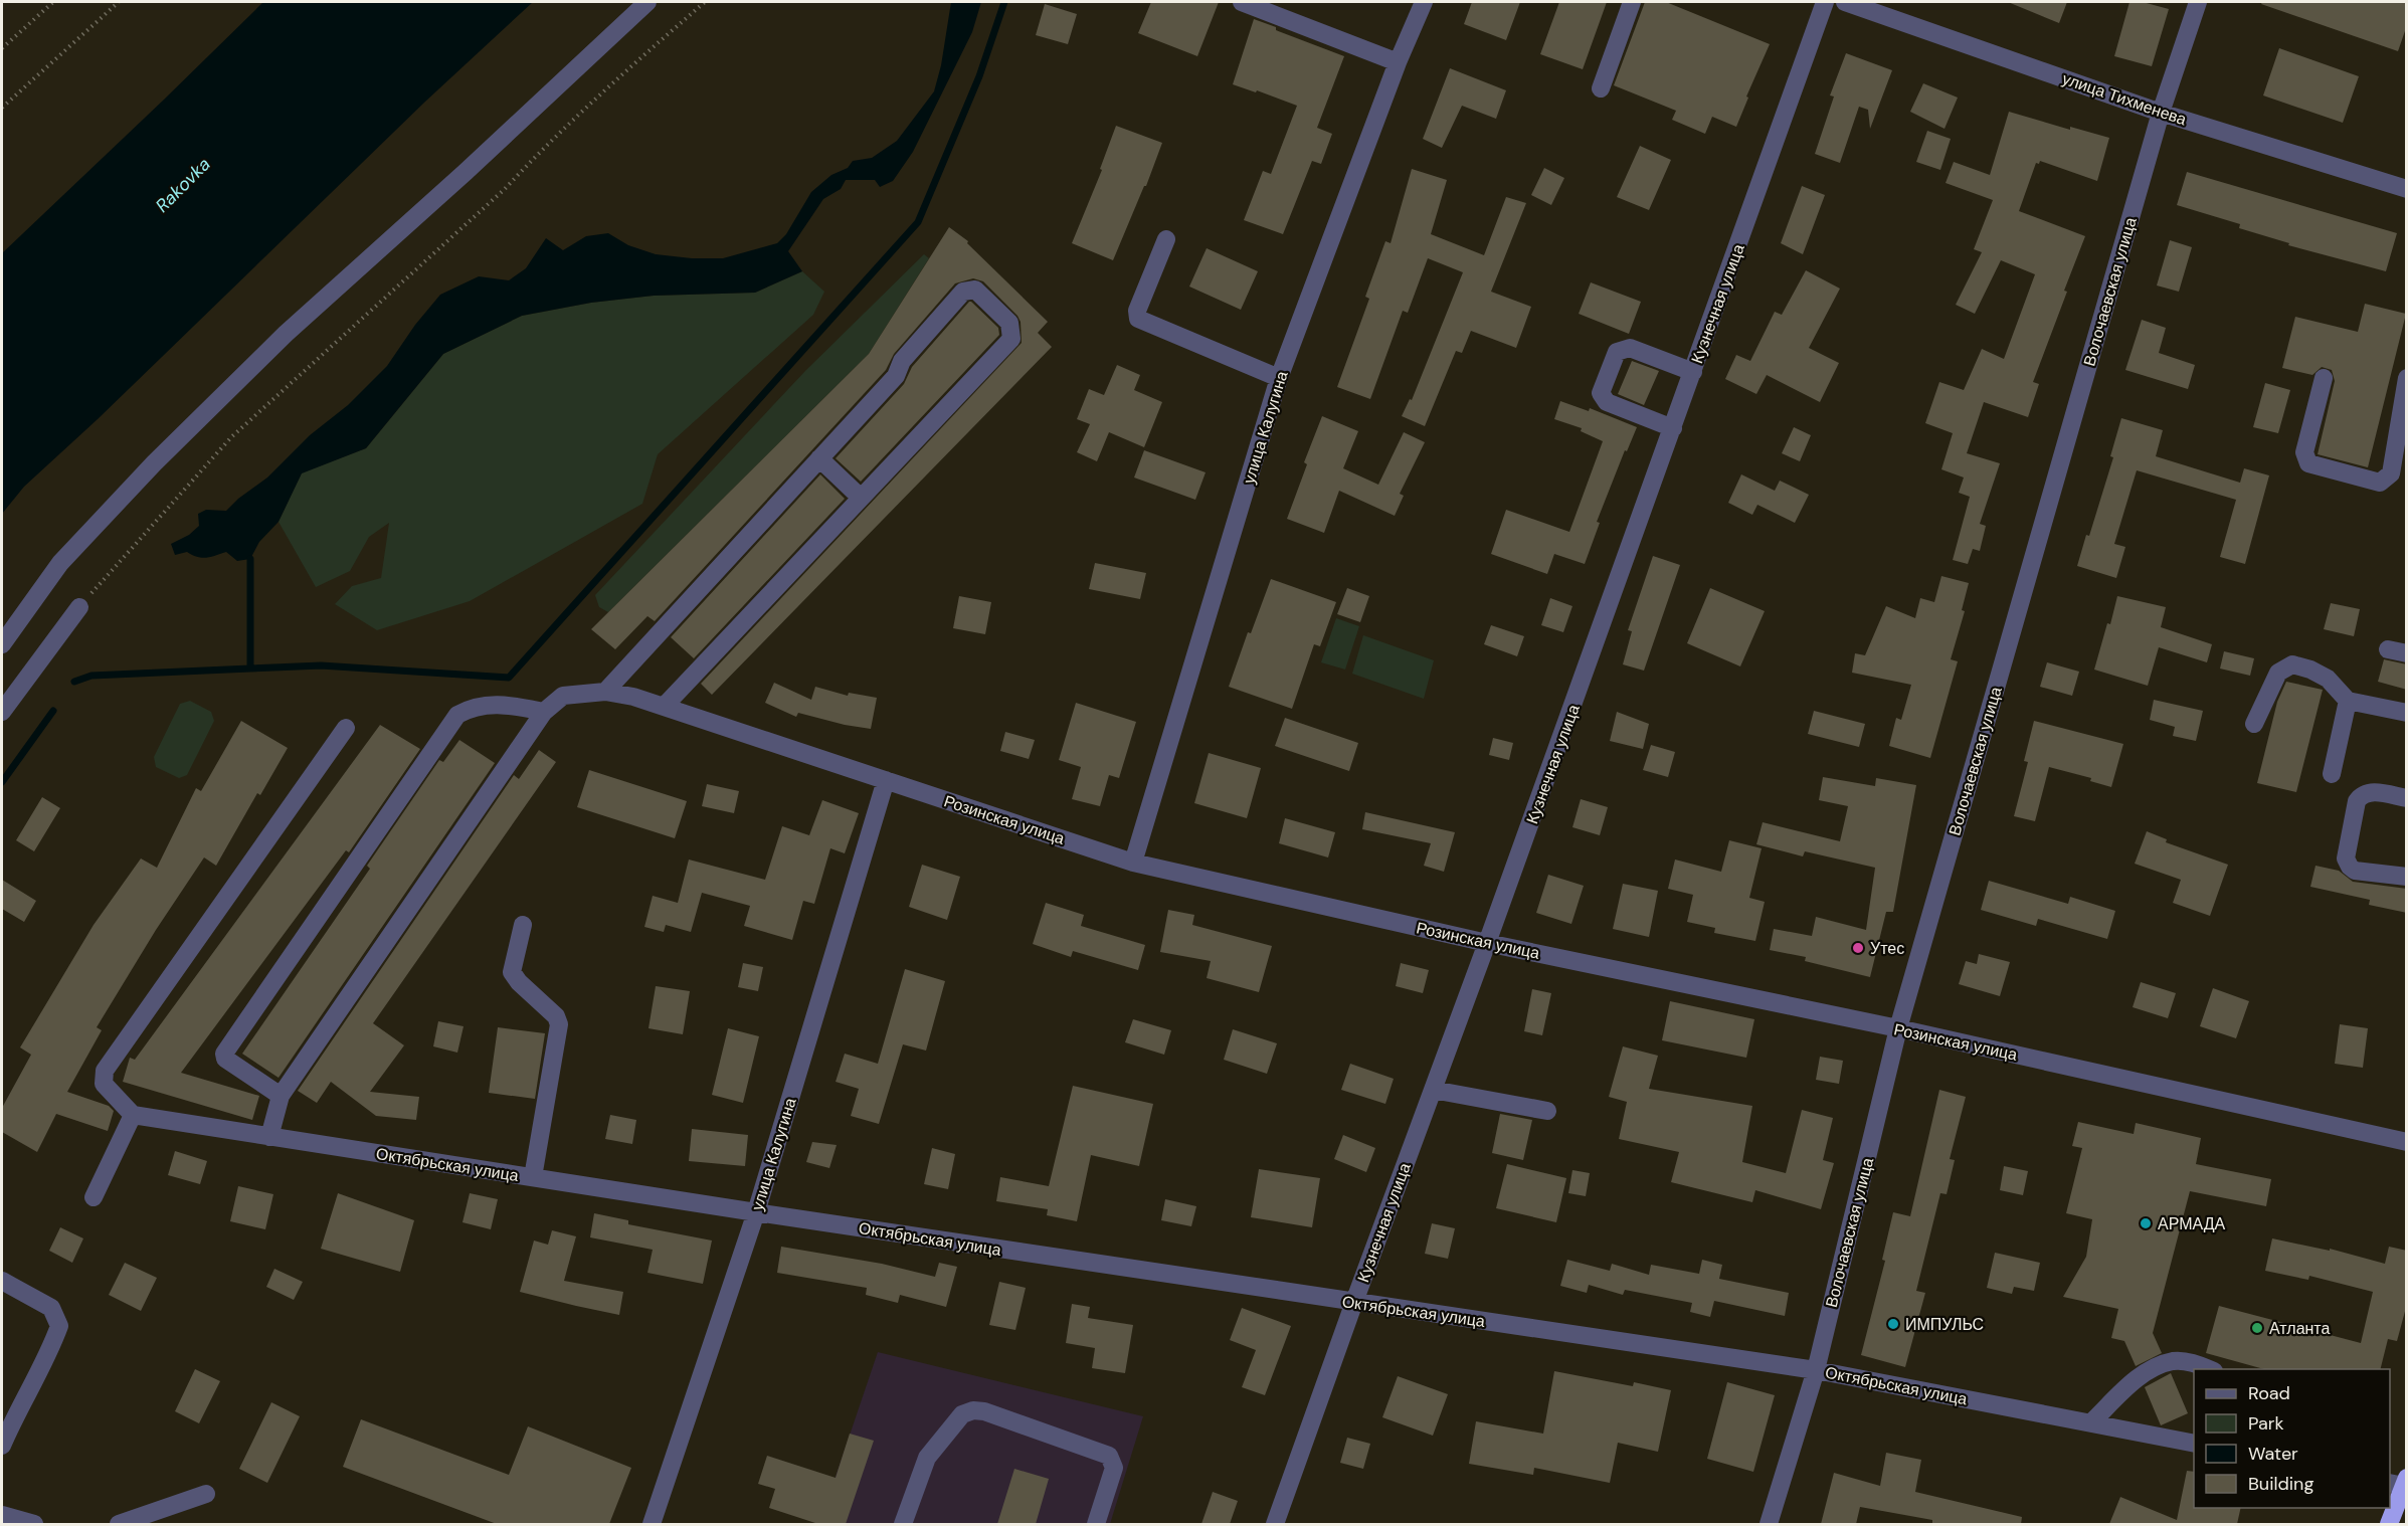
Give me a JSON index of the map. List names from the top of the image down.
{
  "streets": {
    "street": [
      "улица Тихменева",
      "Волочаевская улица",
      "Кузнечная улица",
      "улица Калугина",
      "Розинская улица",
      "Октябрьская улица"
    ]
  },
  "crossings": [
    ["улица Тихменева", "Волочаевская улица"],
    ["Волочаевская улица", "Розинская улица"],
    ["Волочаевская улица", "Октябрьская улица"],
    ["Кузнечная улица", "Розинская улица"],
    ["Кузнечная улица", "Октябрьская улица"],
    ["улица Калугина", "Розинская улица"],
    ["улица Калугина", "Октябрьская улица"]
  ],
  "water": ["Rakovka"],
  "places": [
    "Утес",
    "АРМАДА",
    "ИМПУЛЬС",
    "Атланта"
  ],
  "legend": [
    "Road",
    "Park",
    "Water",
    "Building"
  ]
}
